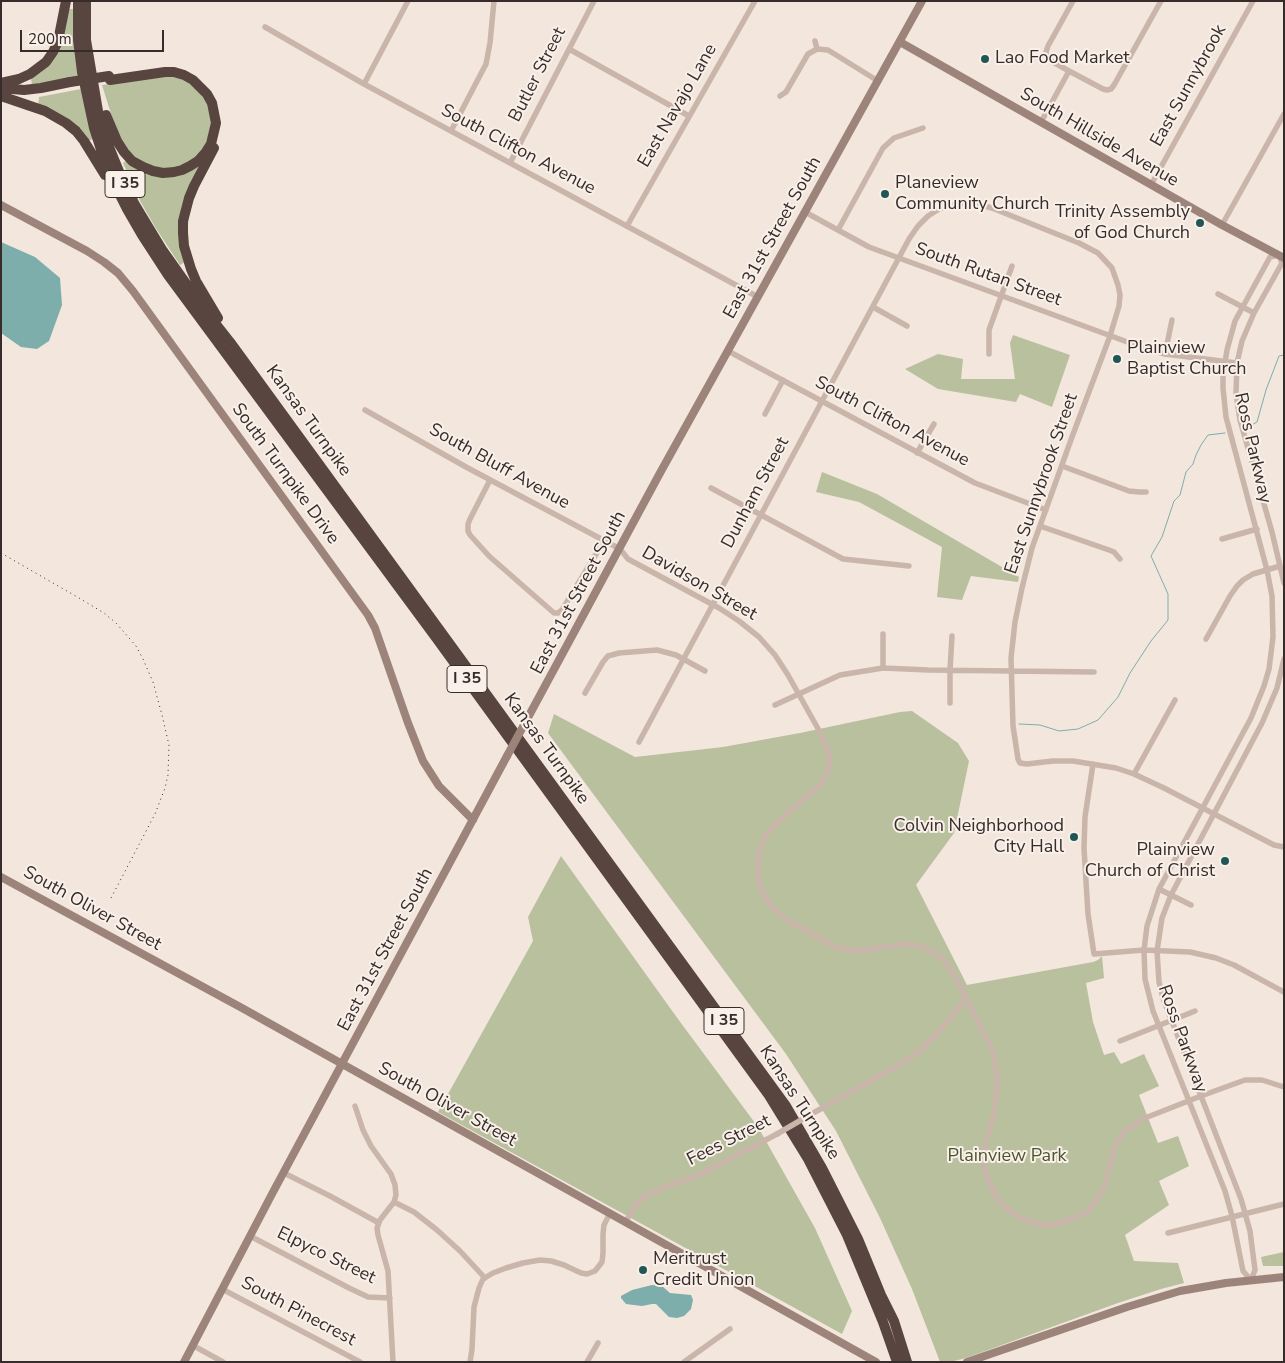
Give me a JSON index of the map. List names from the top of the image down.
{
  "streets": {
    "highway": ["I 35", "Kansas Turnpike"],
    "street": [
      "Butler Street",
      "East Sunnybrook",
      "East Navajo Lane",
      "South Hillside Avenue",
      "South Clifton Avenue",
      "East 31st Street South",
      "South Rutan Street",
      "Ross Parkway",
      "South Bluff Avenue",
      "South Turnpike Drive",
      "East Sunnybrook Street",
      "Dunham Street",
      "Davidson Street",
      "South Oliver Street",
      "Fees Street",
      "Elpyco Street",
      "South Pinecrest"
    ]
  },
  "crossings": [
    ["Butler Street", "South Clifton Avenue"],
    ["East Sunnybrook", "South Hillside Avenue"],
    ["East Navajo Lane", "South Clifton Avenue"],
    ["South Hillside Avenue", "East 31st Street South"],
    ["South Hillside Avenue", "Ross Parkway"],
    ["South Clifton Avenue", "East 31st Street South"],
    ["South Clifton Avenue", "East Sunnybrook Street"],
    ["South Clifton Avenue", "Dunham Street"],
    ["East 31st Street South", "South Rutan Street"],
    ["East 31st Street South", "South Bluff Avenue"],
    ["East 31st Street South", "South Turnpike Drive"],
    ["East 31st Street South", "Davidson Street"],
    ["East 31st Street South", "South Oliver Street"],
    ["East 31st Street South", "Elpyco Street"],
    ["East 31st Street South", "South Pinecrest"],
    ["South Rutan Street", "Ross Parkway"],
    ["South Rutan Street", "East Sunnybrook Street"],
    ["South Rutan Street", "Dunham Street"],
    ["South Bluff Avenue", "Davidson Street"],
    ["East Sunnybrook Street", "Dunham Street"],
    ["Dunham Street", "Davidson Street"],
    ["Davidson Street", "Fees Street"],
    ["South Oliver Street", "Fees Street"]
  ],
  "parks": ["Plainview Park"],
  "places": [
    "Lao Food Market",
    "Planeview Community Church",
    "Trinity Assembly of God Church",
    "Plainview Baptist Church",
    "Colvin Neighborhood City Hall",
    "Plainview Church of Christ",
    "Meritrust Credit Union"
  ],
  "scale_bar": "200 m"
}
